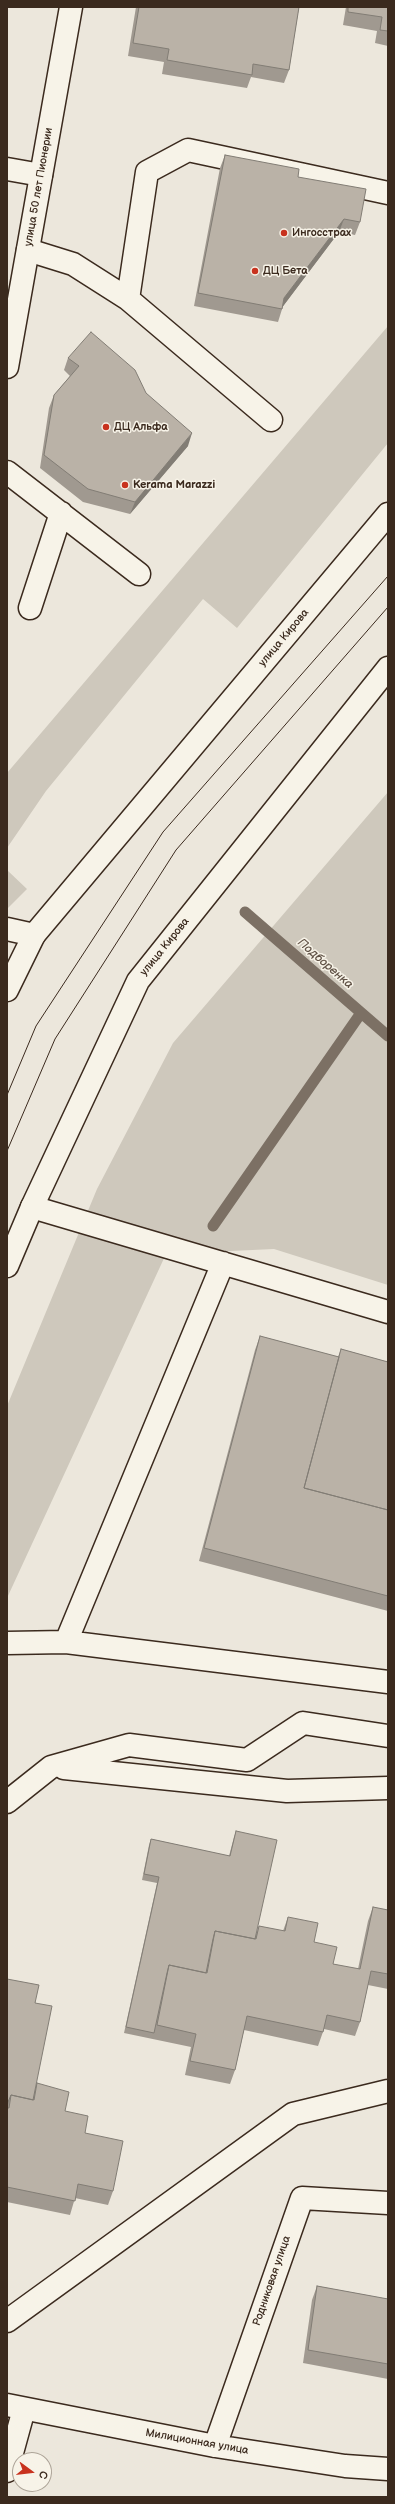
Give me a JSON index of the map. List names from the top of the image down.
{
  "streets": {
    "main road": [
      "улица 50 лет Пионерии",
      "улица Кирова",
      "Родниковая улица",
      "Милиционная улица"
    ]
  },
  "crossings": [
    ["Родниковая улица", "Милиционная улица"]
  ],
  "water": ["Подборенка"],
  "places": [
    "Ингосстрах",
    "ДЦ Бета",
    "ДЦ Альфа",
    "Kerama Marazzi"
  ],
  "north": "right"
}
